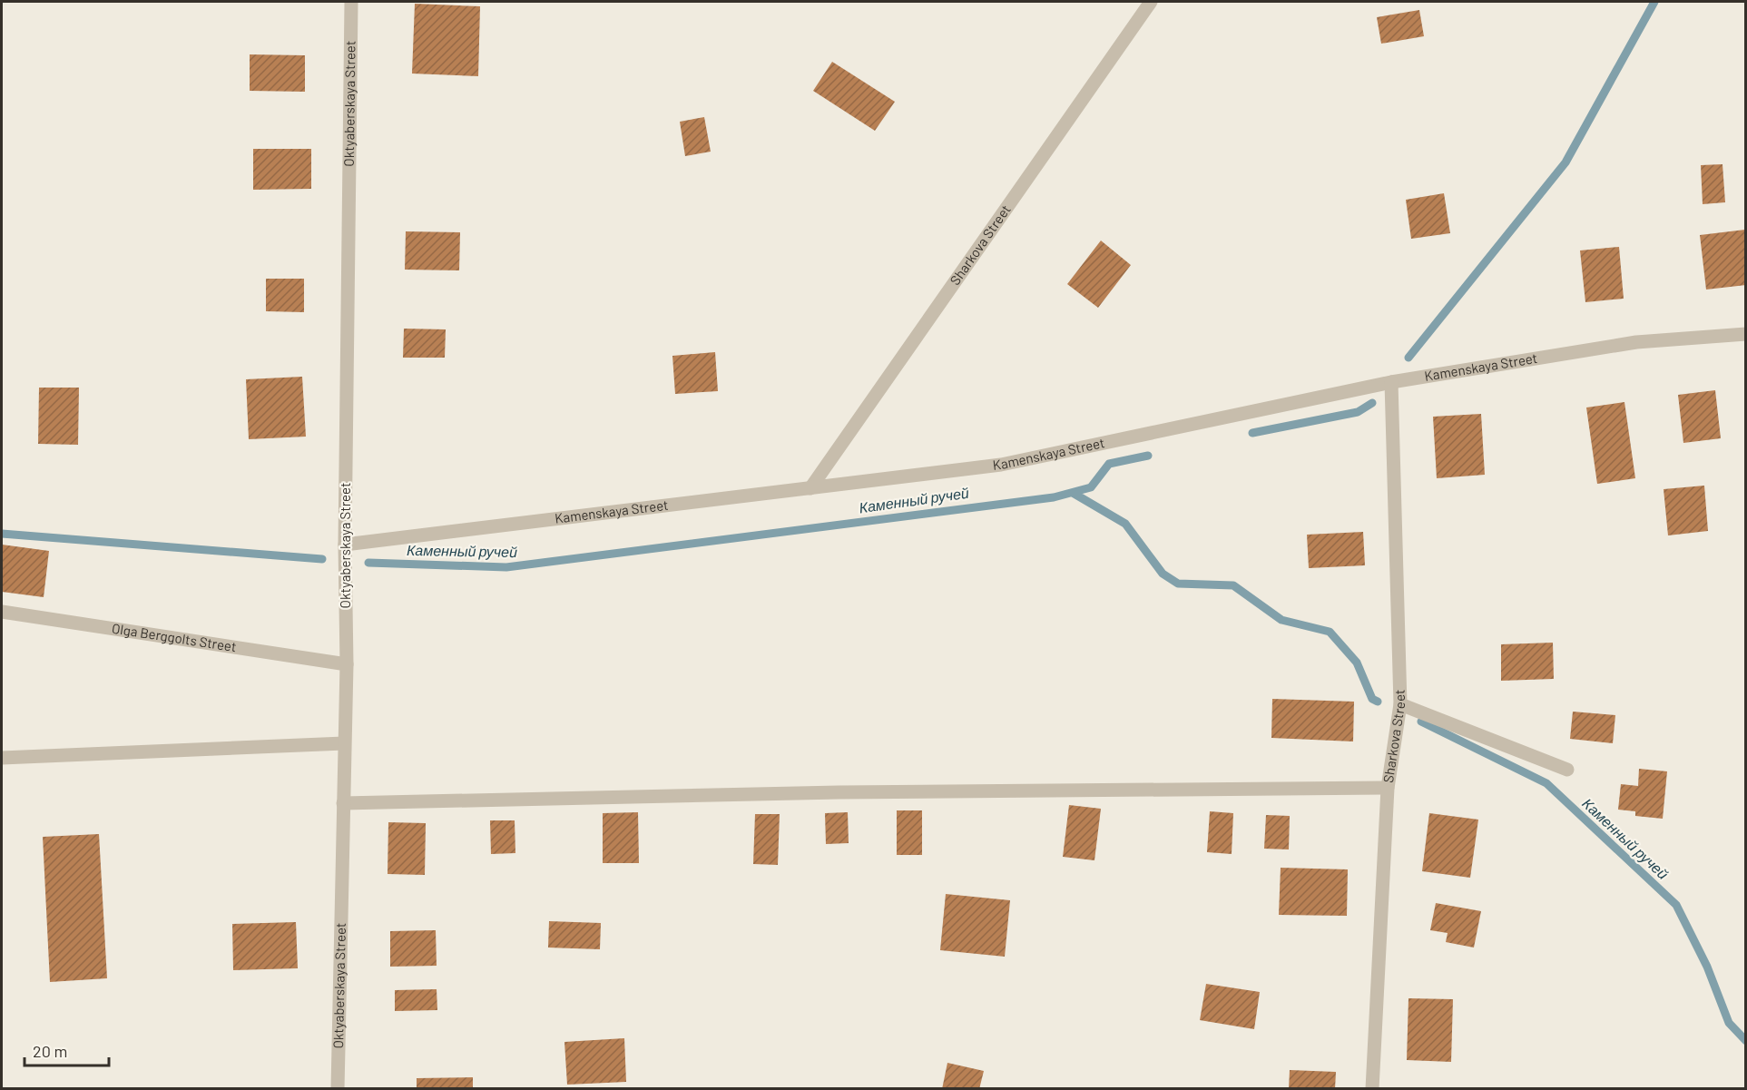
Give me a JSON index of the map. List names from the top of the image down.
{
  "streets": {
    "street": [
      "Oktyaberskaya Street",
      "Sharkova Street",
      "Kamenskaya Street",
      "Olga Berggolts Street"
    ]
  },
  "crossings": [
    ["Oktyaberskaya Street", "Kamenskaya Street"],
    ["Oktyaberskaya Street", "Olga Berggolts Street"],
    ["Sharkova Street", "Kamenskaya Street"]
  ],
  "water": ["Каменный ручей"],
  "scale_bar": "20 m"
}
